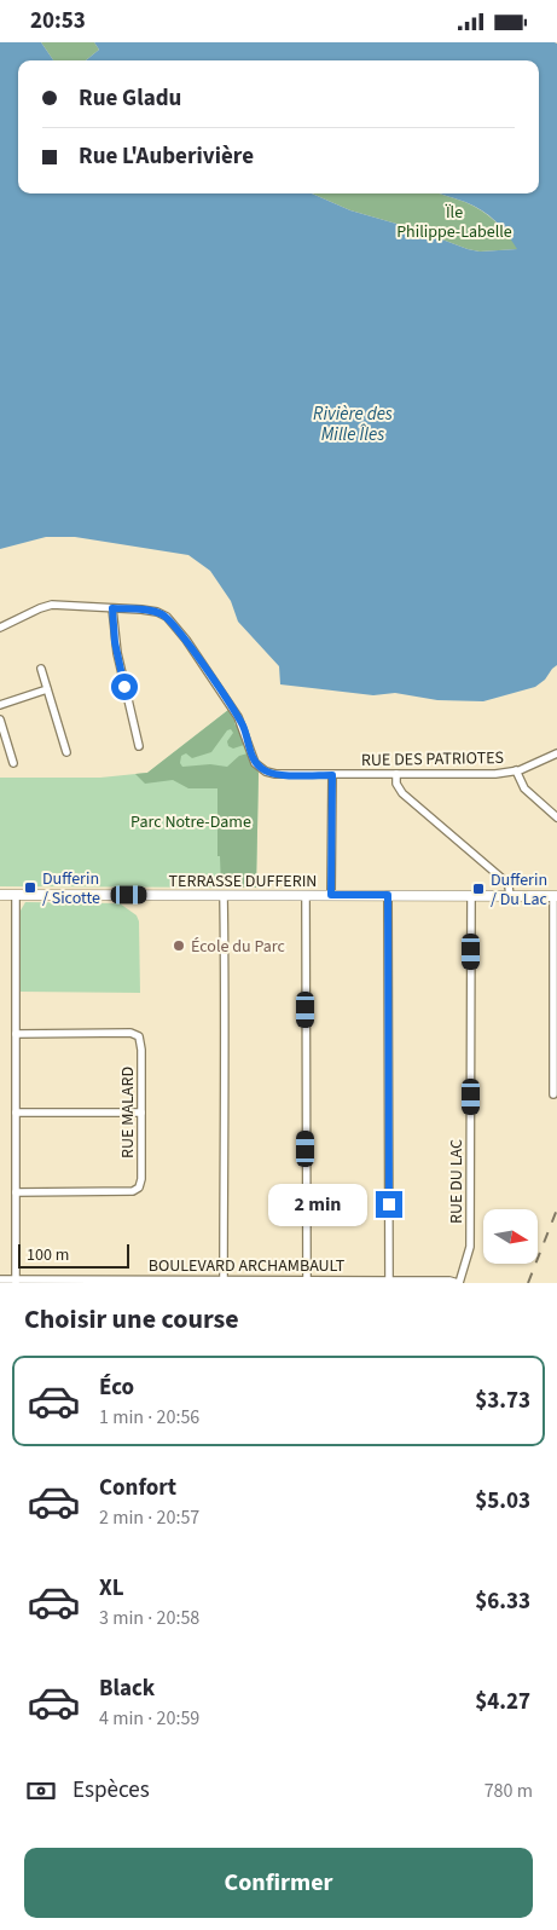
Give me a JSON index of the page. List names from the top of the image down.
{
  "streets": {
    "street": [
      "RUE DES PATRIOTES",
      "TERRASSE DUFFERIN",
      "RUE MALARD",
      "RUE DU LAC",
      "BOULEVARD ARCHAMBAULT"
    ]
  },
  "crossings": [
    ["TERRASSE DUFFERIN", "RUE DU LAC"],
    ["RUE DU LAC", "BOULEVARD ARCHAMBAULT"]
  ],
  "water": ["Rivière des Mille Îles"],
  "parks": ["Ïle Philippe-Labelle", "Parc Notre-Dame"],
  "places": {
    "transit": ["Dufferin / Sicotte", "Dufferin / Du Lac"],
    "other": ["École du Parc"]
  },
  "scale_bar": "100 m",
  "north": "right",
  "page": {
    "status": "20:53",
    "banner": ["Rue Gladu", "Rue L'Auberivière"],
    "bubble": "2 min",
    "scale": "100 m",
    "heading": "Choisir une course",
    "list": [
      {
        "name": "Éco",
        "note": "1 min · 20:56",
        "value": "$3.73"
      },
      {
        "name": "Confort",
        "note": "2 min · 20:57",
        "value": "$5.03"
      },
      {
        "name": "XL",
        "note": "3 min · 20:58",
        "value": "$6.33"
      },
      {
        "name": "Black",
        "note": "4 min · 20:59",
        "value": "$4.27"
      }
    ],
    "pay": ["Espèces", "780 m"],
    "buttons": "Confirmer"
  }
}
